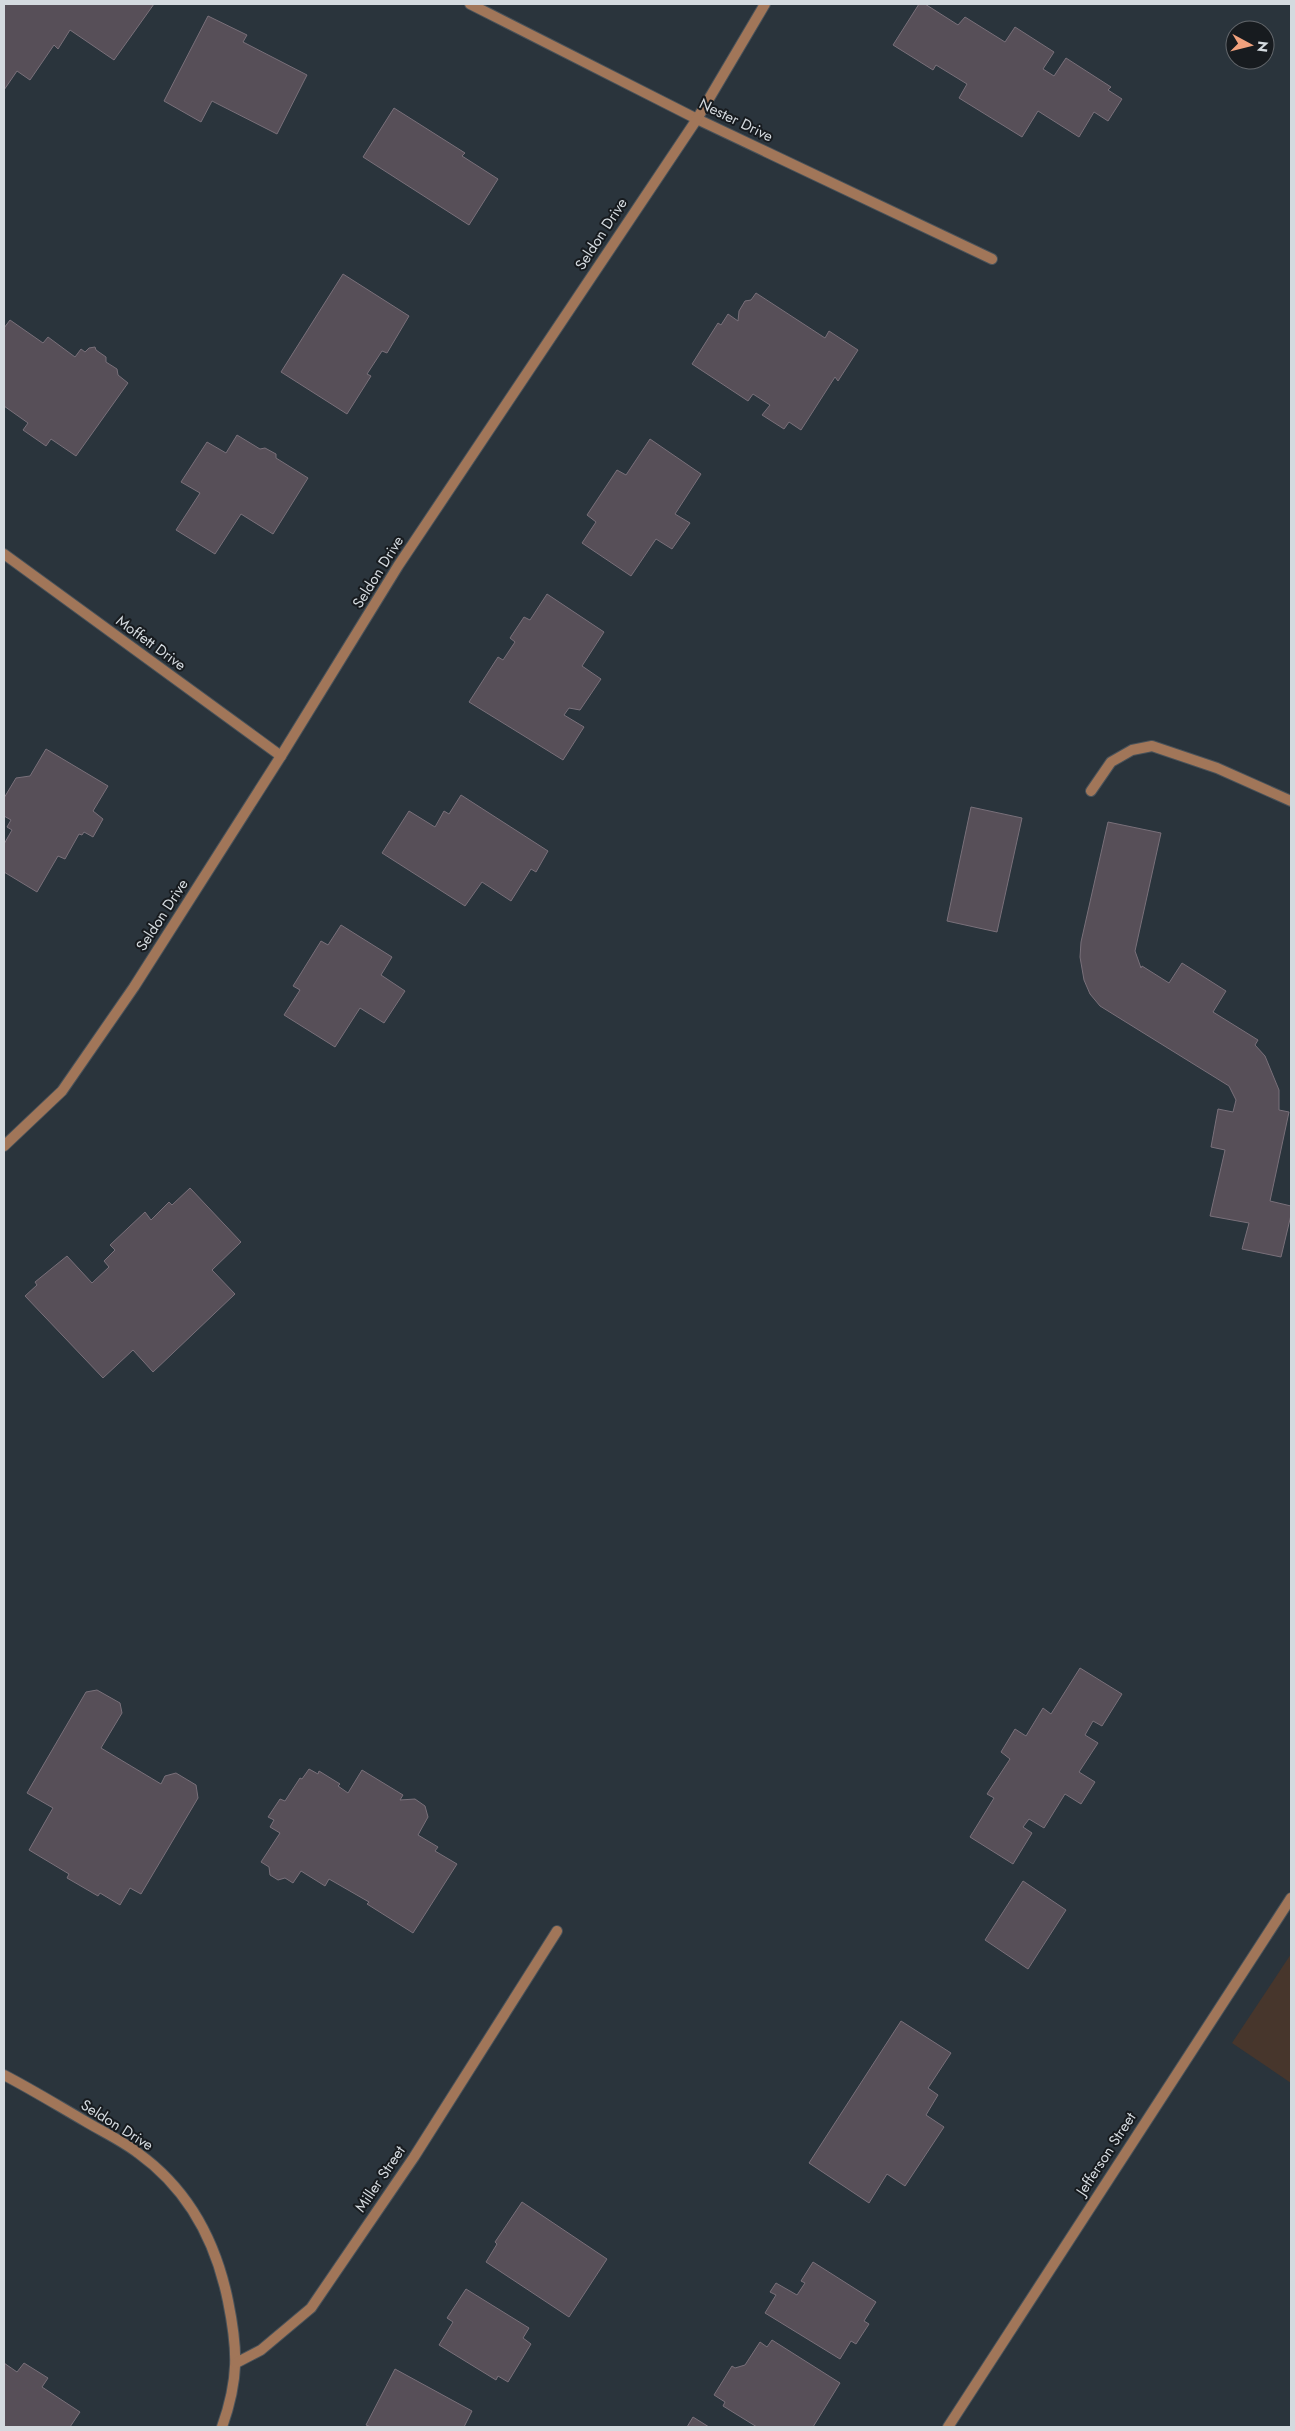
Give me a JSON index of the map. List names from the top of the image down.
{
  "streets": {
    "street": [
      "Nester Drive",
      "Seldon Drive",
      "Moffett Drive",
      "Jefferson Street",
      "Miller Street"
    ]
  },
  "crossings": [
    ["Nester Drive", "Seldon Drive"],
    ["Seldon Drive", "Moffett Drive"],
    ["Seldon Drive", "Miller Street"]
  ],
  "north": "right"
}
